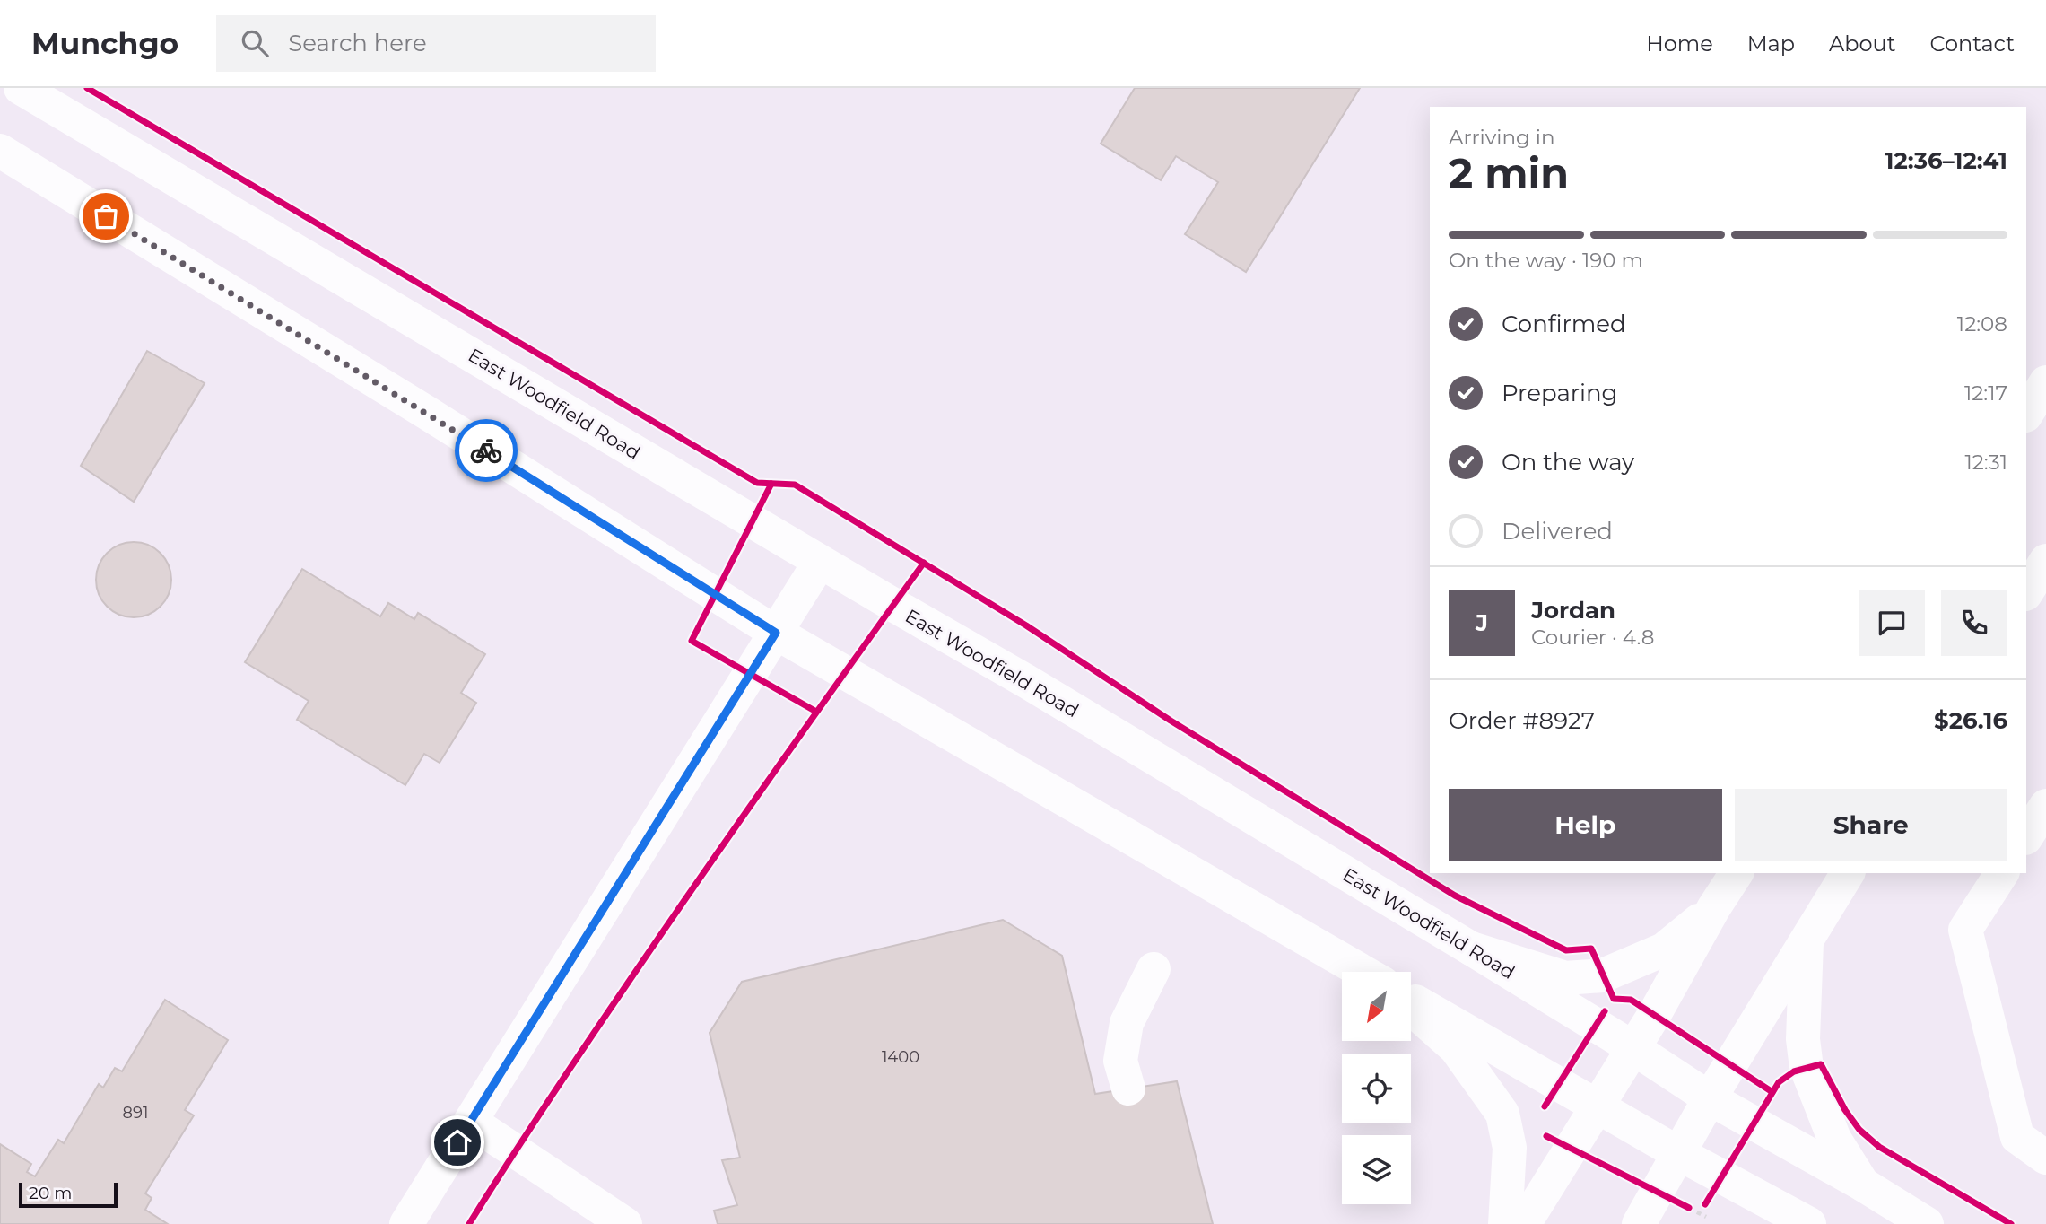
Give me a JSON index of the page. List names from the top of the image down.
{
  "streets": {
    "street": ["East Woodfield Road"]
  },
  "house_numbers": ["1400", "891"],
  "scale_bar": "20 m",
  "north": "bottom left",
  "page": {
    "header": "Munchgo",
    "search": "Search here",
    "nav": [
      "Home",
      "Map",
      "About",
      "Contact"
    ],
    "heading": ["2 min", "Arriving in", "12:36–12:41"],
    "panel": [
      "Jordan",
      "Courier · 4.8",
      "Order #8927",
      "$26.16"
    ],
    "bar": "On the way · 190 m",
    "list": [
      ["Confirmed", "12:08"],
      ["Preparing", "12:17"],
      ["On the way", "12:31"],
      "Delivered"
    ],
    "round": "J",
    "buttons": ["Help", "Share"],
    "scale": "20 m"
  }
}
